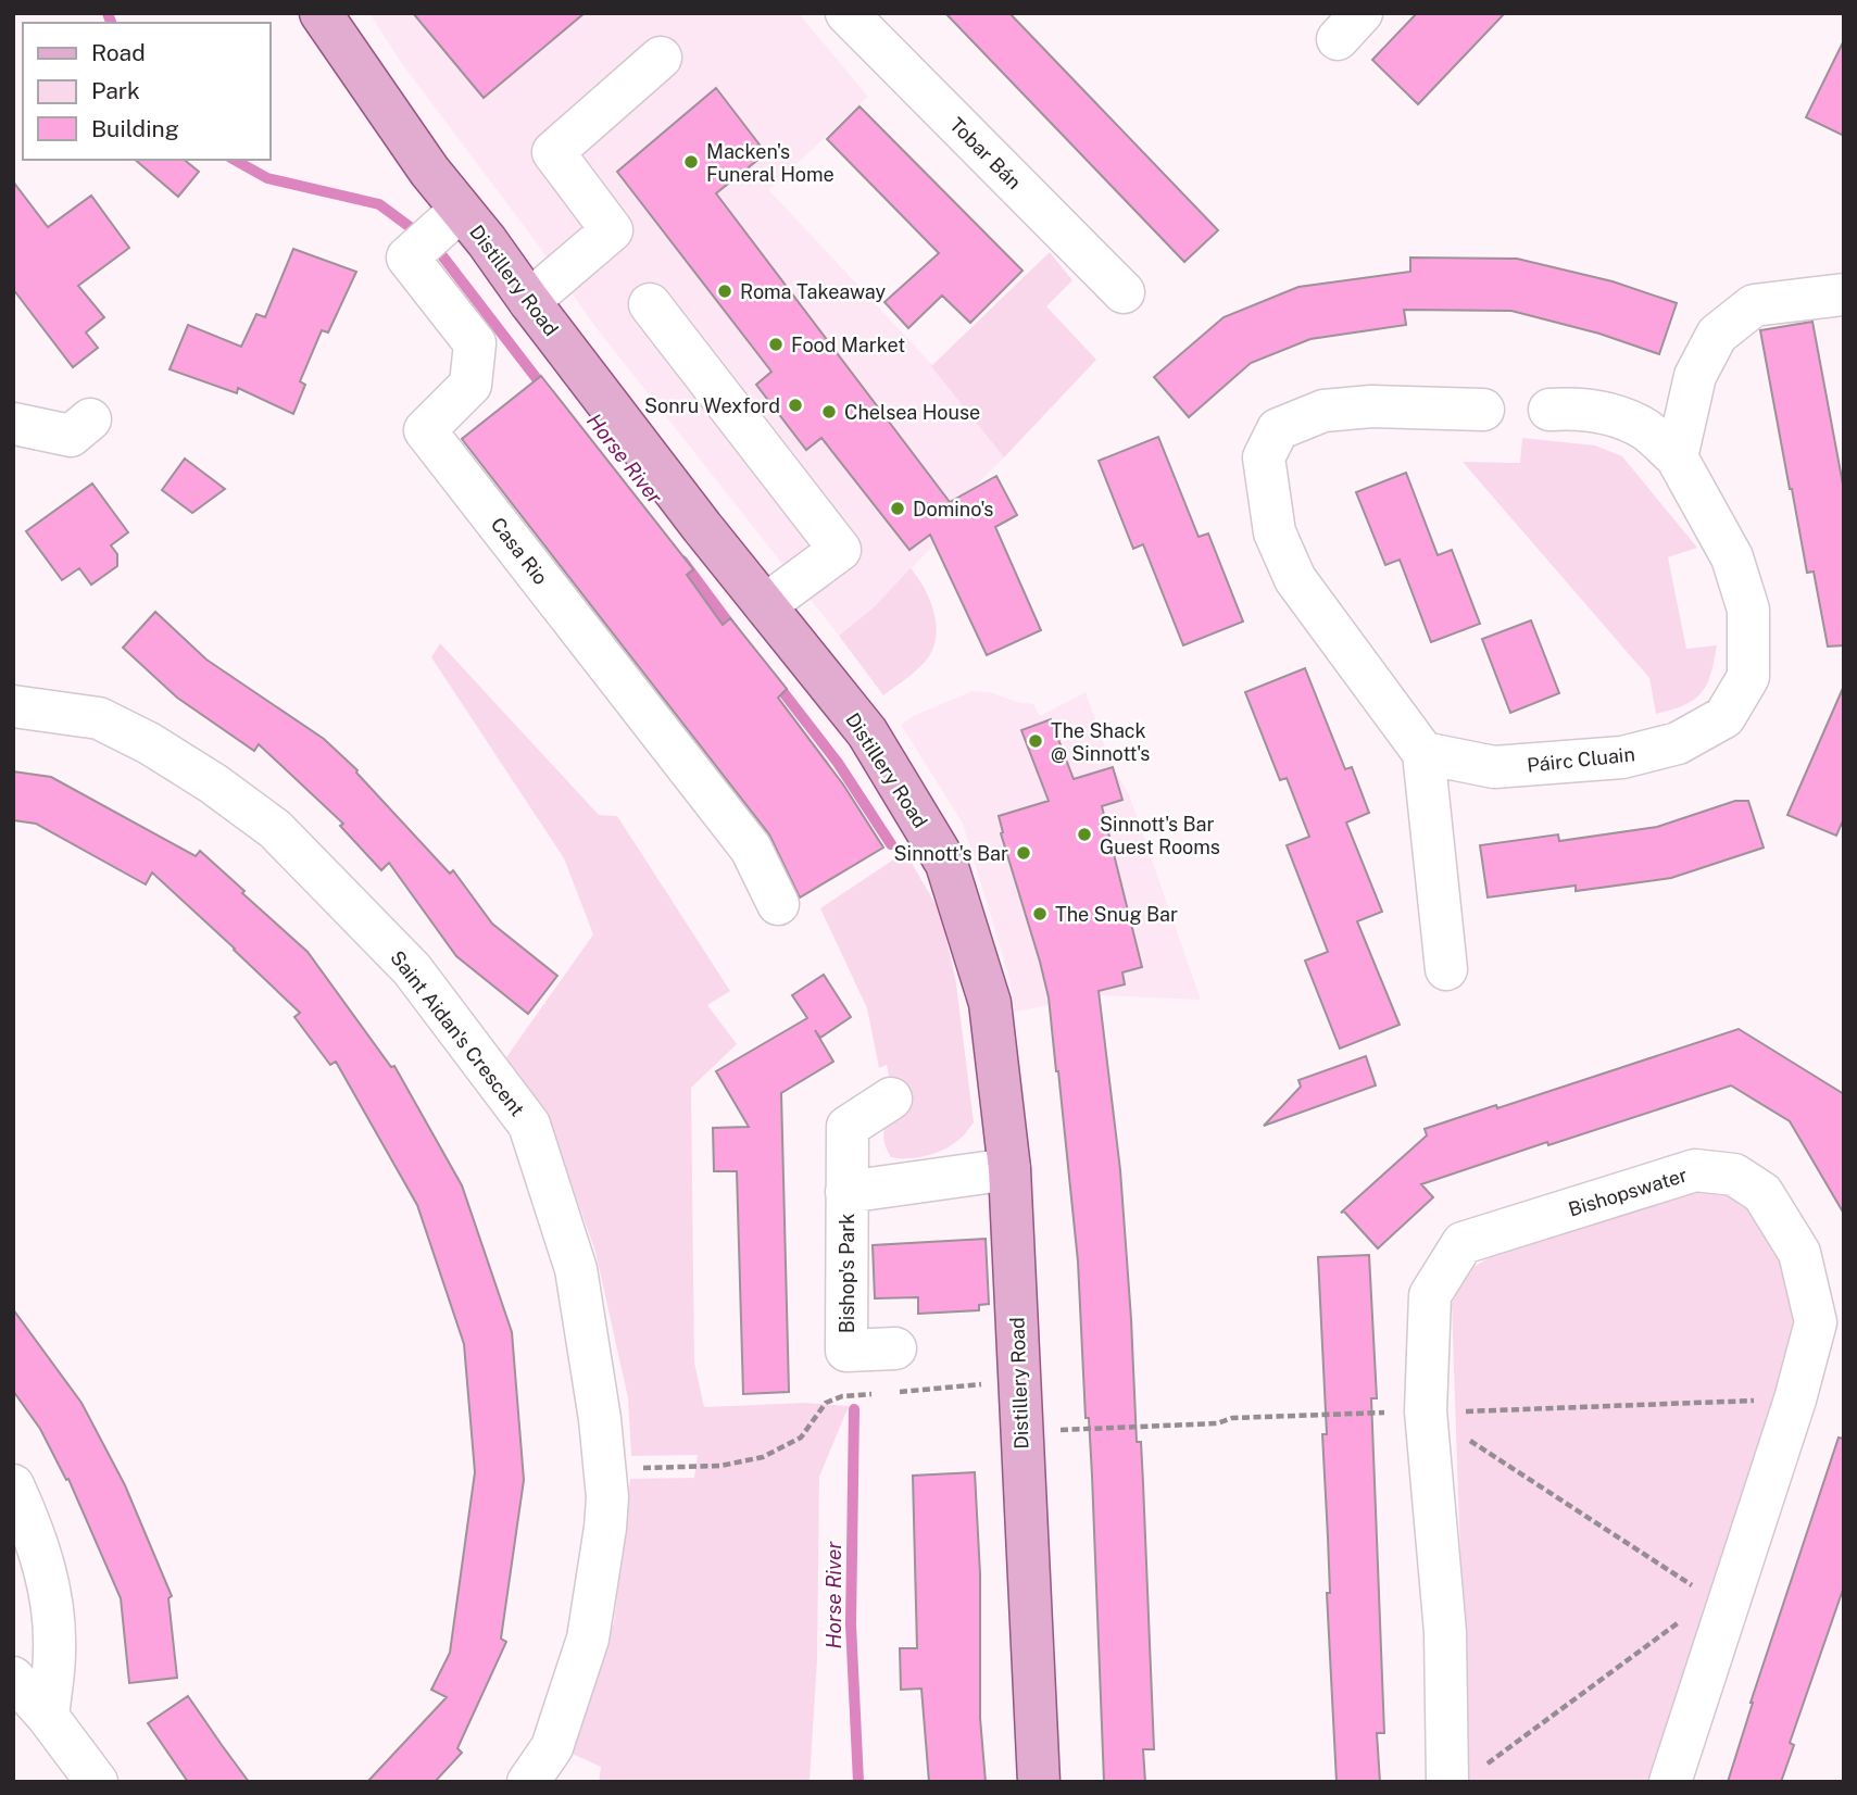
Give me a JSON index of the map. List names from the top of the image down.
{
  "streets": {
    "main road": ["Distillery Road"],
    "street": [
      "Tobar Bán",
      "Casa Rio",
      "Páirc Cluain",
      "Saint Aidan's Crescent",
      "Bishopswater",
      "Bishop's Park"
    ]
  },
  "crossings": [
    ["Distillery Road", "Casa Rio"],
    ["Distillery Road", "Bishop's Park"]
  ],
  "water": ["Horse River"],
  "places": [
    "Macken's Funeral Home",
    "Roma Takeaway",
    "Food Market",
    "Sonru Wexford",
    "Chelsea House",
    "Domino's",
    "The Shack @ Sinnott's",
    "Sinnott's Bar Guest Rooms",
    "Sinnott's Bar",
    "The Snug Bar"
  ],
  "legend": ["Road", "Park", "Building"]
}
